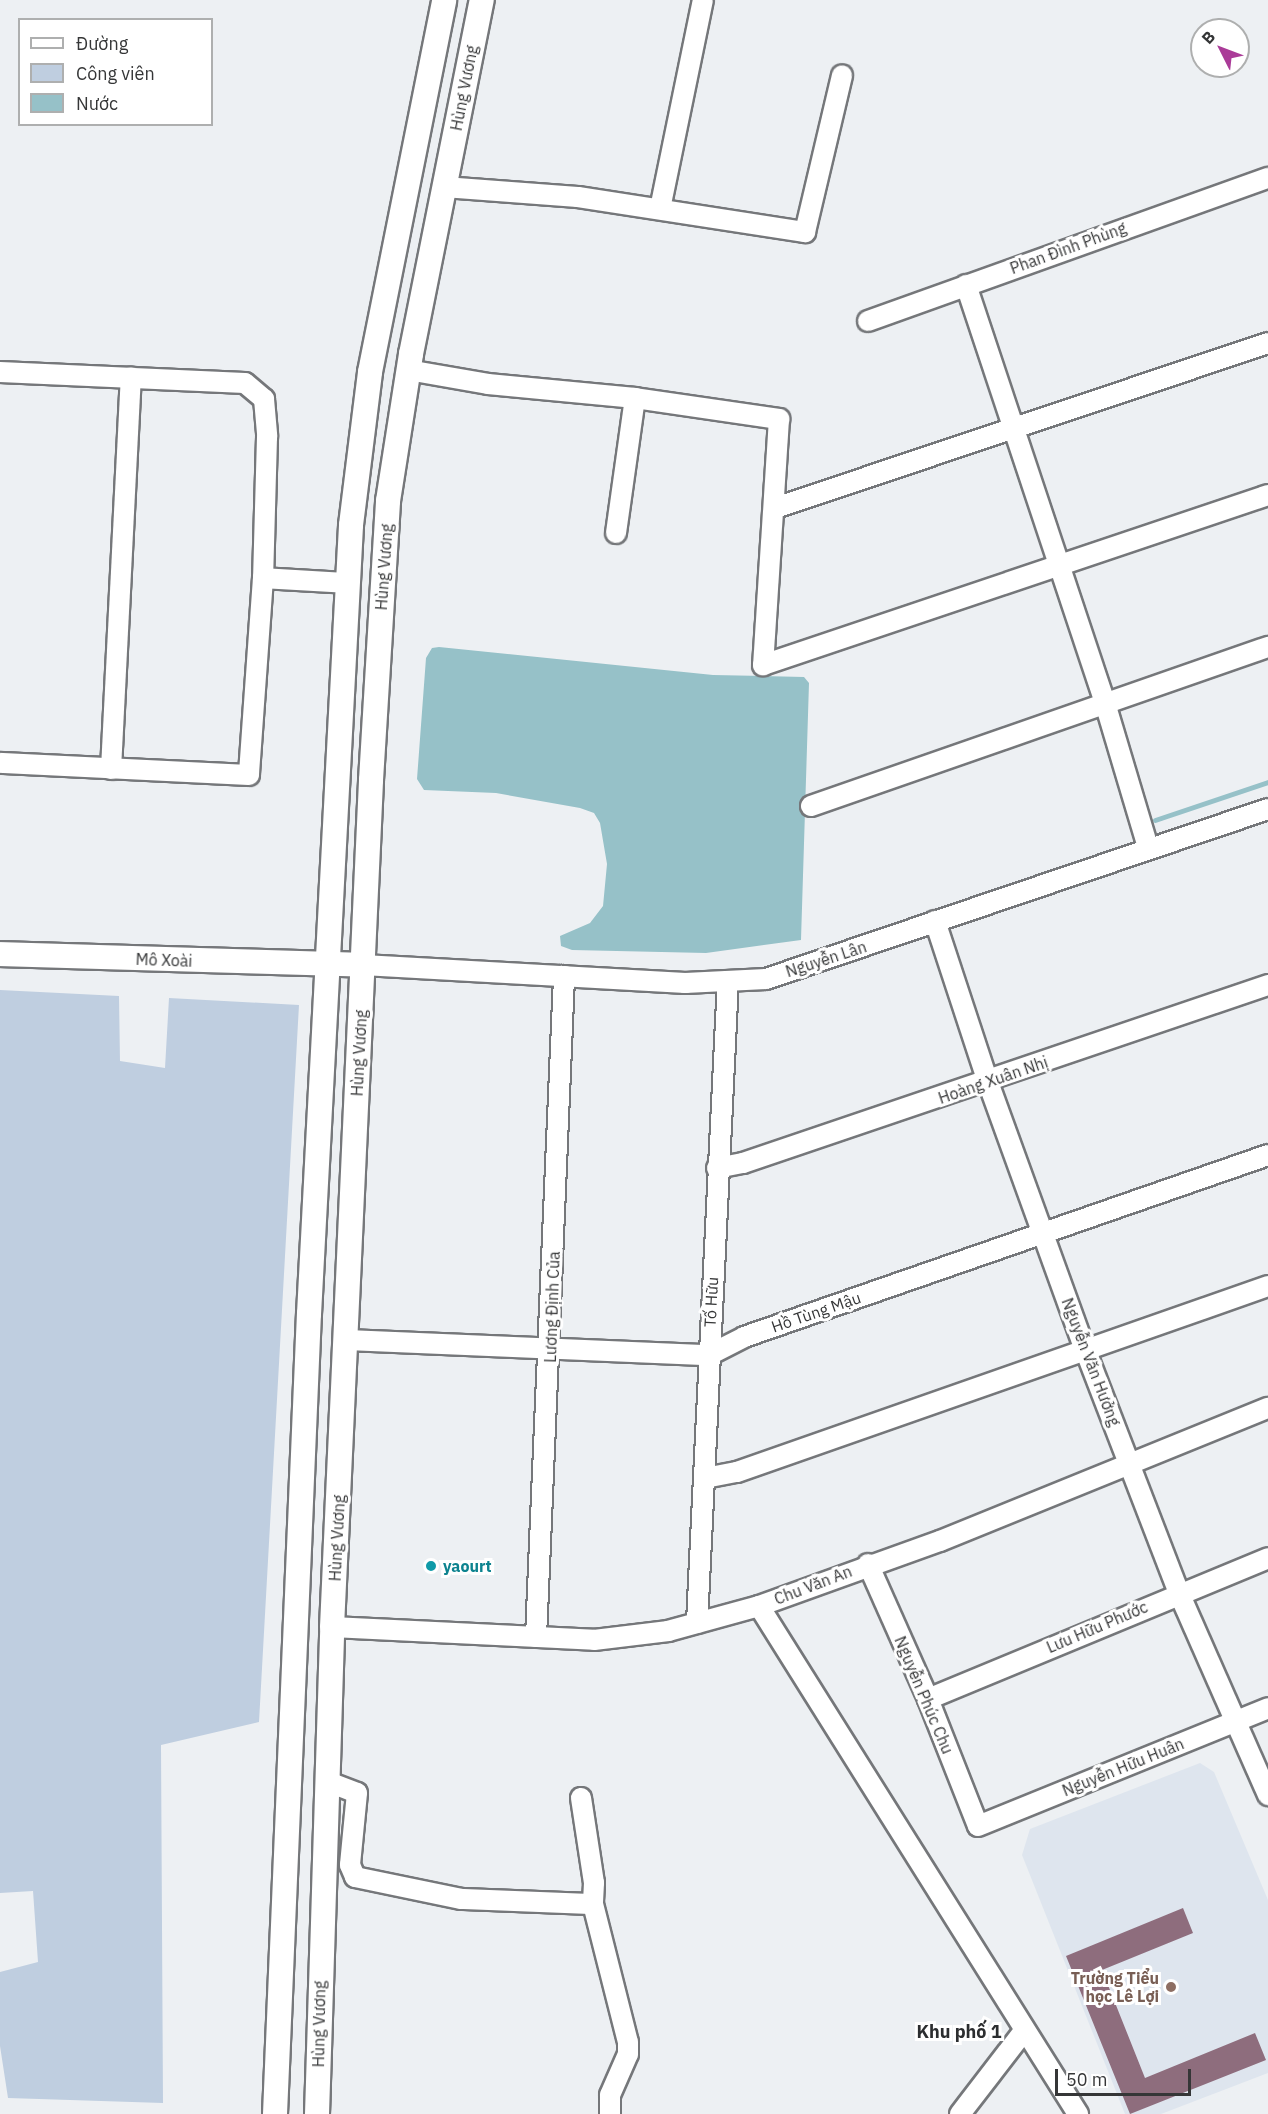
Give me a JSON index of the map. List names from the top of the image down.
{
  "streets": {
    "main road": ["Hùng Vương", "Mô Xoài"],
    "street": [
      "Phan Đình Phùng",
      "Nguyễn Lân",
      "Hoàng Xuân Nhị",
      "Tố Hữu",
      "Lương Định Của",
      "Hồ Tùng Mậu",
      "Nguyễn Văn Hưởng",
      "Chu Văn An",
      "Lưu Hữu Phước",
      "Nguyễn Phúc Chu",
      "Nguyễn Hữu Huân"
    ]
  },
  "crossings": [
    ["Hùng Vương", "Nguyễn Lân"],
    ["Hùng Vương", "Mô Xoài"],
    ["Hùng Vương", "Hồ Tùng Mậu"],
    ["Hùng Vương", "Chu Văn An"],
    ["Nguyễn Lân", "Mô Xoài"],
    ["Nguyễn Lân", "Tố Hữu"],
    ["Nguyễn Lân", "Lương Định Của"],
    ["Nguyễn Lân", "Nguyễn Văn Hưởng"],
    ["Hoàng Xuân Nhị", "Tố Hữu"],
    ["Hoàng Xuân Nhị", "Nguyễn Văn Hưởng"],
    ["Tố Hữu", "Hồ Tùng Mậu"],
    ["Tố Hữu", "Chu Văn An"],
    ["Lương Định Của", "Hồ Tùng Mậu"],
    ["Lương Định Của", "Chu Văn An"],
    ["Hồ Tùng Mậu", "Nguyễn Văn Hưởng"],
    ["Nguyễn Văn Hưởng", "Chu Văn An"],
    ["Nguyễn Văn Hưởng", "Lưu Hữu Phước"],
    ["Nguyễn Văn Hưởng", "Nguyễn Hữu Huân"],
    ["Chu Văn An", "Nguyễn Phúc Chu"],
    ["Lưu Hữu Phước", "Nguyễn Phúc Chu"],
    ["Nguyễn Phúc Chu", "Nguyễn Hữu Huân"]
  ],
  "districts": ["Khu phố 1"],
  "places": ["yaourt", "Trường Tiểu học Lê Lợi"],
  "legend": ["Đường", "Công viên", "Nước"],
  "scale_bar": "50 m",
  "north": "top left"
}
